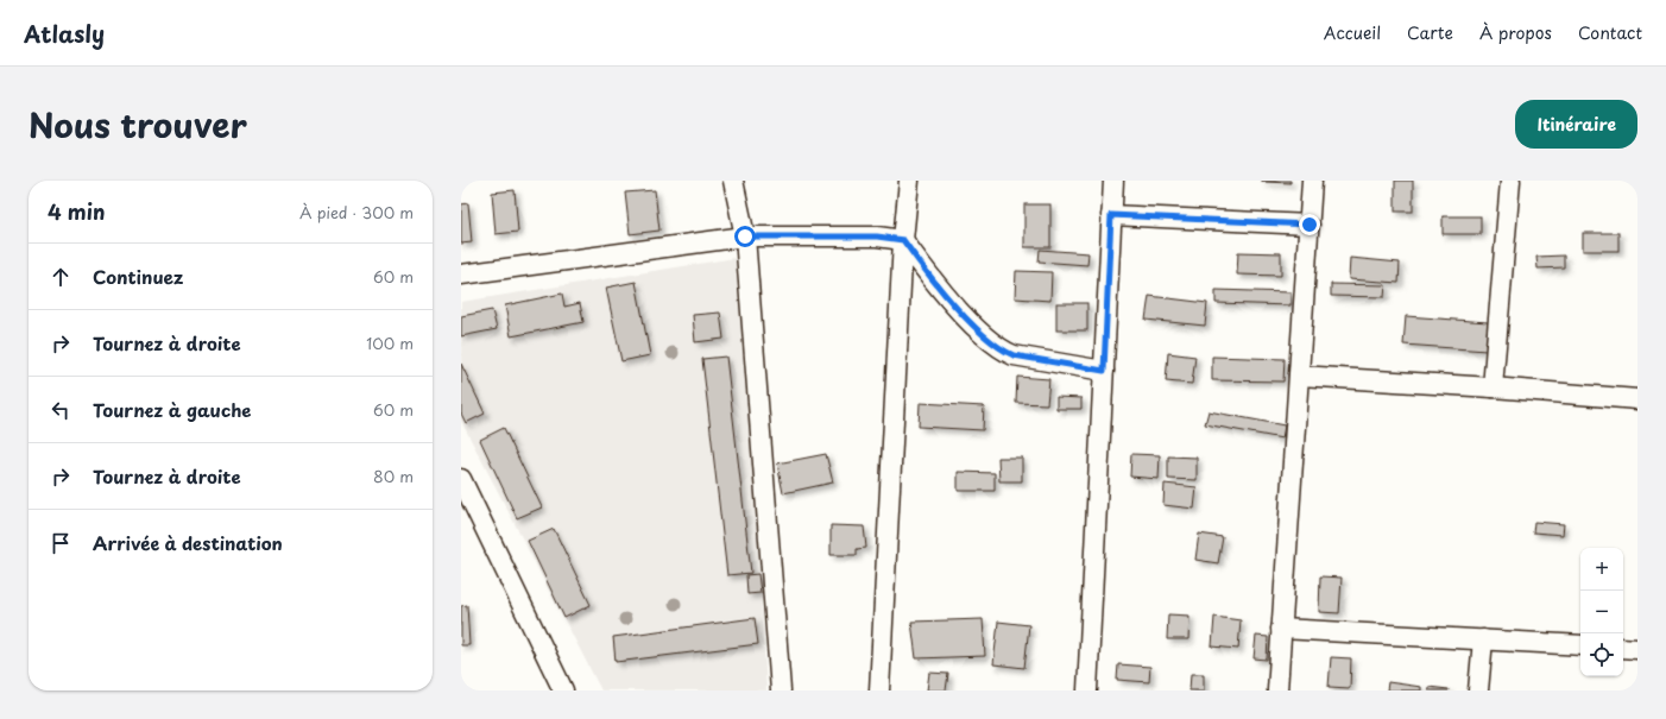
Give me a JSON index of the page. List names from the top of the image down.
{
  "page": {
    "header": "Atlasly",
    "nav": [
      "Accueil",
      "Carte",
      "À propos",
      "Contact"
    ],
    "title": "Nous trouver",
    "buttons": "Itinéraire",
    "heading": ["4 min", "À pied · 300 m"],
    "list": [
      ["Continuez", "60 m"],
      ["Tournez à droite", "100 m"],
      ["Tournez à gauche", "60 m"],
      ["Tournez à droite", "80 m"],
      "Arrivée à destination"
    ],
    "map_buttons": ["+", "−"]
  }
}
